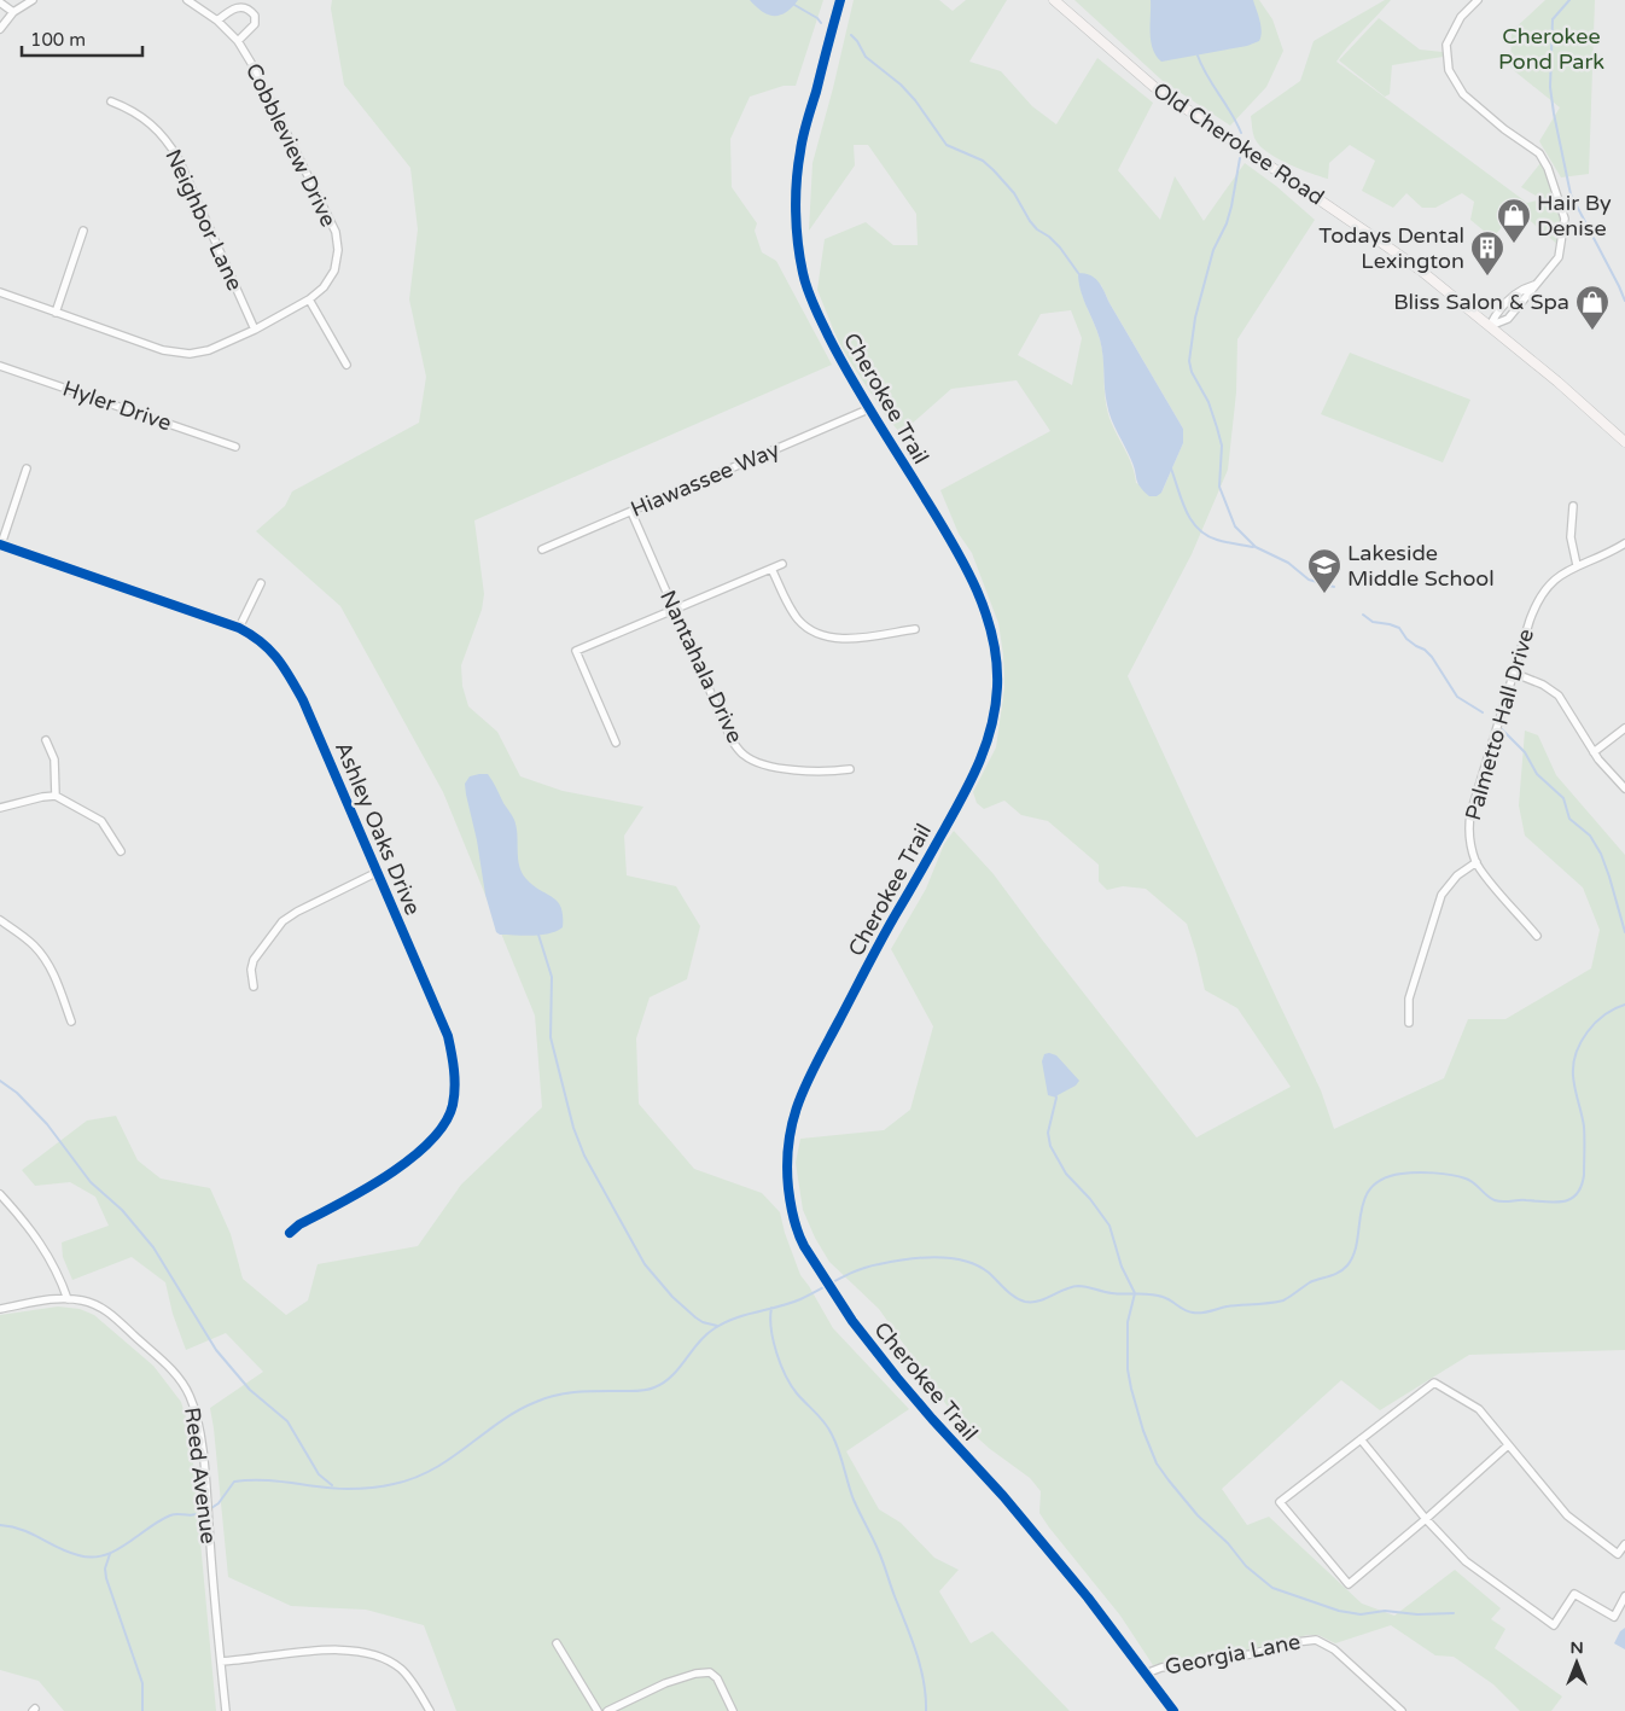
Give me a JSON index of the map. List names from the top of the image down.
{
  "streets": {
    "street": [
      "Old Cherokee Road",
      "Cobbleview Drive",
      "Neighbor Lane",
      "Cherokee Trail",
      "Hyler Drive",
      "Hiawassee Way",
      "Nantahala Drive",
      "Palmetto Hall Drive",
      "Ashley Oaks Drive",
      "Reed Avenue",
      "Georgia Lane"
    ]
  },
  "crossings": [
    ["Cobbleview Drive", "Neighbor Lane"],
    ["Cherokee Trail", "Hiawassee Way"],
    ["Cherokee Trail", "Georgia Lane"],
    ["Hiawassee Way", "Nantahala Drive"]
  ],
  "parks": ["Cherokee Pond Park"],
  "places": {
    "shop": ["Hair By Denise", "Bliss Salon & Spa"],
    "building": ["Todays Dental Lexington"],
    "school or university": ["Lakeside Middle School"]
  },
  "scale_bar": "100 m",
  "north": "top"
}
